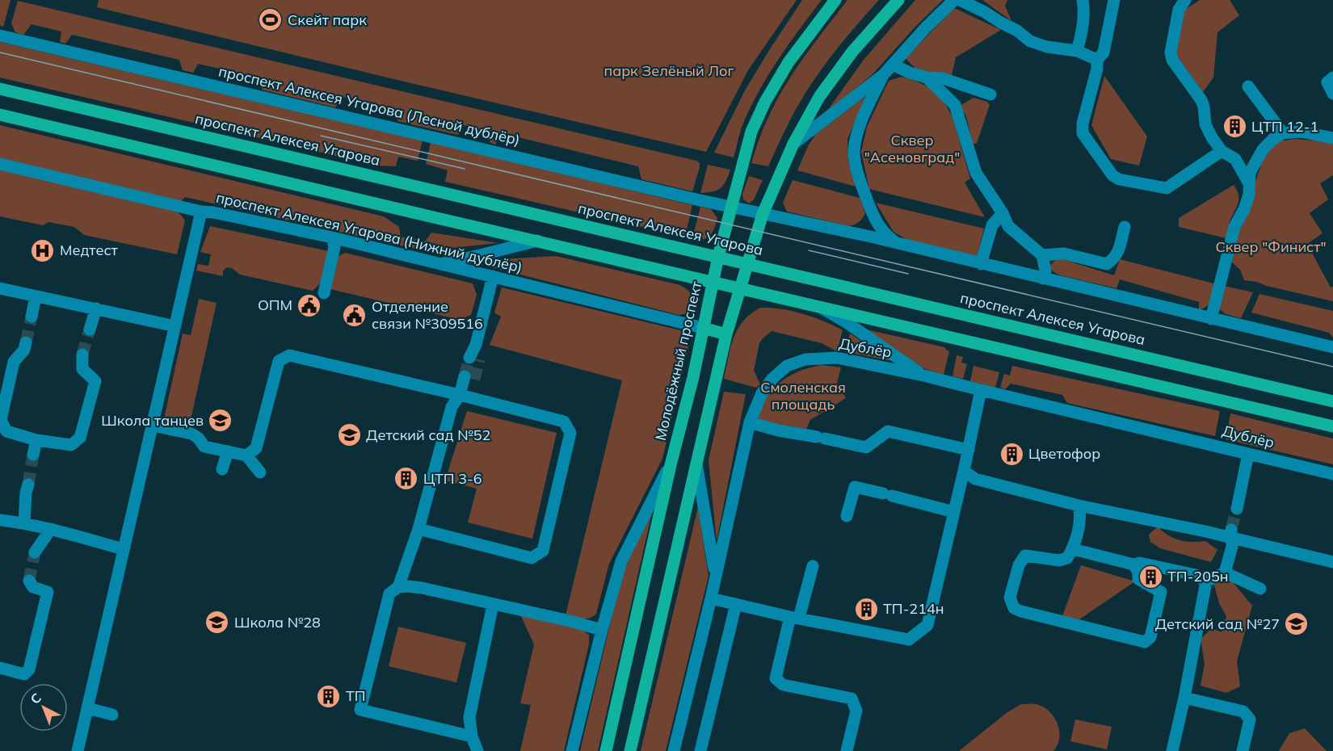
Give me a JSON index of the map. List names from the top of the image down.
{
  "streets": {
    "main road": ["проспект Алексея Угарова", "Молодёжный проспект"],
    "street": ["проспект Алексея Угарова (Лесной дублёр)", "проспект Алексея Угарова (Нижний дублёр)", "Дублёр"]
  },
  "crossings": [
    ["проспект Алексея Угарова (Лесной дублёр)", "Молодёжный проспект"],
    ["проспект Алексея Угарова", "Молодёжный проспект"],
    ["проспект Алексея Угарова (Нижний дублёр)", "Молодёжный проспект"]
  ],
  "parks": [
    "парк Зелёный Лог",
    "Сквер \"Асеновград\"",
    "Сквер \"Финист\"",
    "Смоленская площадь"
  ],
  "places": {
    "sports": ["Скейт парк"],
    "building": [
      "ЦТП 12-1",
      "Цветофор",
      "ЦТП 3-6",
      "ТП-205н",
      "ТП-214н",
      "ТП"
    ],
    "hospital": ["Медтест"],
    "public building": ["ОПМ", "Отделение связи №309516"],
    "school or university": [
      "Школа танцев",
      "Детский сад №52",
      "Школа №28",
      "Детский сад №27"
    ]
  },
  "north": "top left"
}
